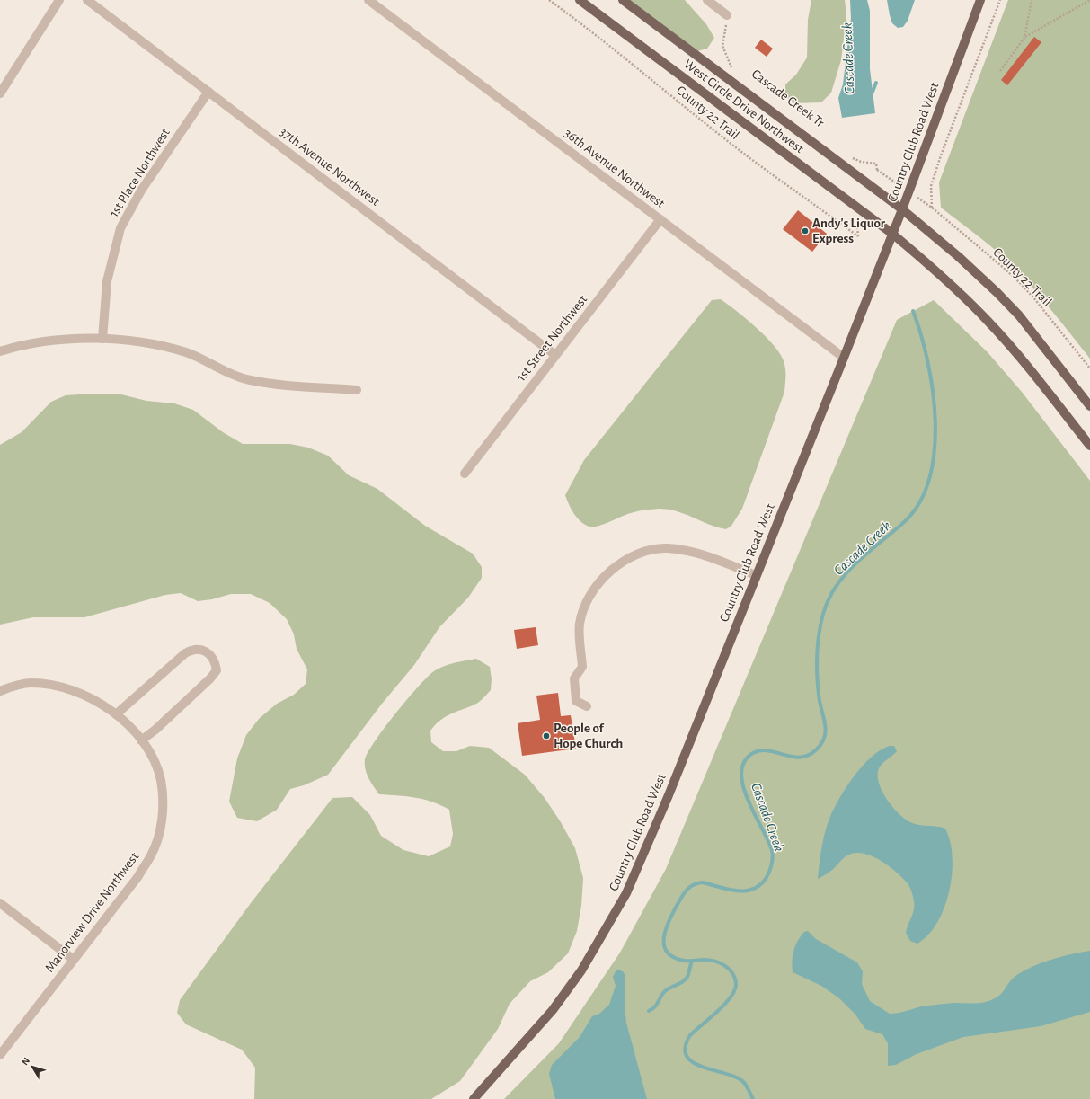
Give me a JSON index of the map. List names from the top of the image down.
{
  "streets": {
    "main road": ["West Circle Drive Northwest", "Country Club Road West"],
    "street": [
      "37th Avenue Northwest",
      "36th Avenue Northwest",
      "1st Place Northwest",
      "1st Street Northwest",
      "Manorview Drive Northwest"
    ],
    "path": ["Cascade Creek Tr", "County 22 Trail"]
  },
  "crossings": [
    ["West Circle Drive Northwest", "Country Club Road West"],
    ["Country Club Road West", "36th Avenue Northwest"],
    ["37th Avenue Northwest", "1st Place Northwest"],
    ["37th Avenue Northwest", "1st Street Northwest"],
    ["36th Avenue Northwest", "1st Street Northwest"]
  ],
  "water": ["Cascade Creek"],
  "places": ["Andy's Liquor Express", "People of Hope Church"],
  "north": "top left"
}
